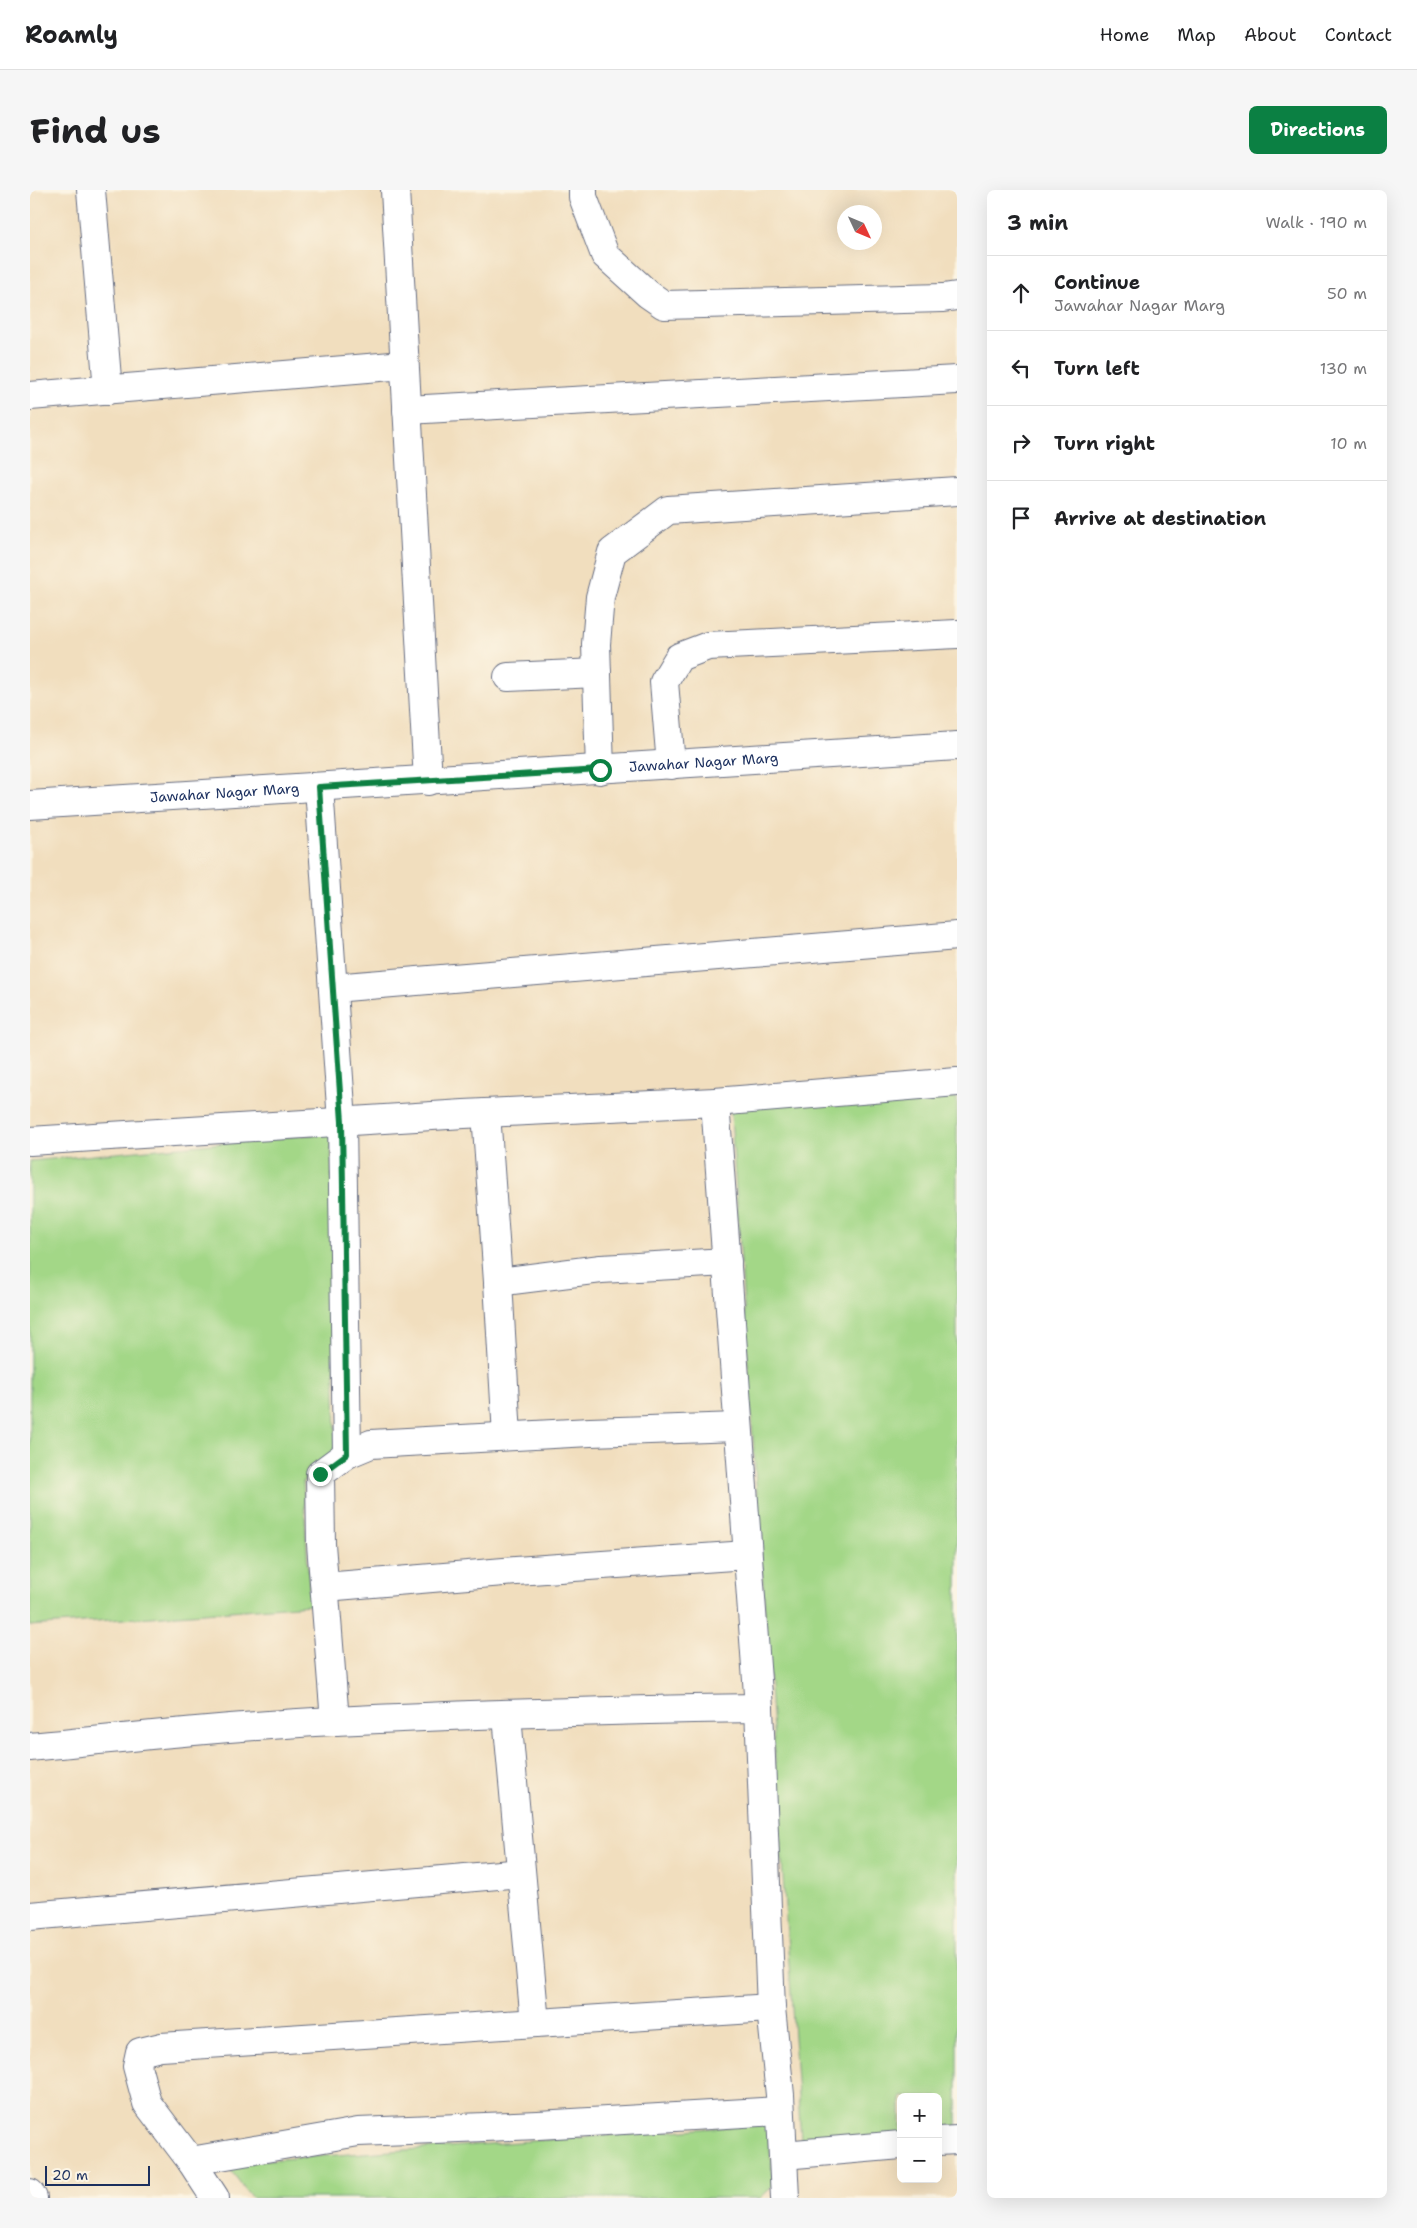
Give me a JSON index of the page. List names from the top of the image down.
{
  "streets": {
    "street": ["Jawahar Nagar Marg"]
  },
  "scale_bar": "20 m",
  "north": "bottom right",
  "page": {
    "header": "Roamly",
    "nav": [
      "Home",
      "Map",
      "About",
      "Contact"
    ],
    "buttons": "Directions",
    "title": "Find us",
    "heading": ["3 min", "Walk · 190 m"],
    "list": [
      ["Continue", "Jawahar Nagar Marg", "50 m"],
      ["Turn left", "130 m"],
      ["Turn right", "10 m"],
      "Arrive at destination"
    ],
    "map_buttons": ["+", "−"],
    "scale": "20 m"
  }
}
